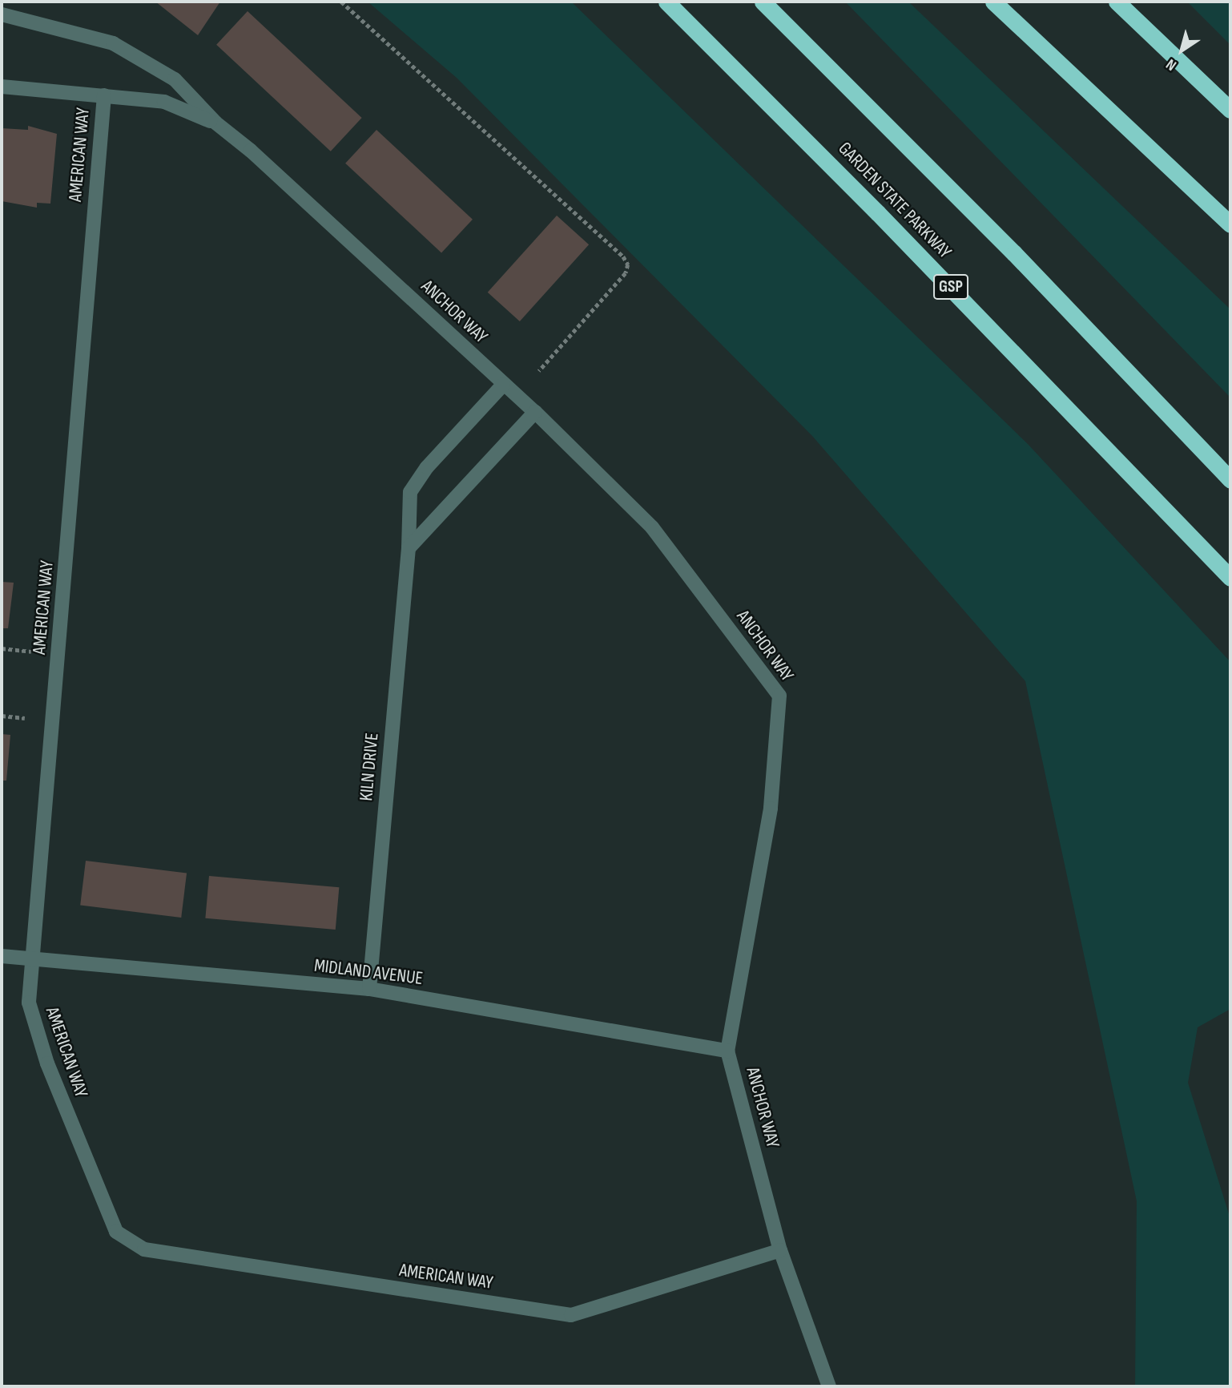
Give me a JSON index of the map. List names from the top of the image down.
{
  "streets": {
    "highway": ["GARDEN STATE PARKWAY", "GSP"],
    "street": [
      "AMERICAN WAY",
      "ANCHOR WAY",
      "KILN DRIVE",
      "MIDLAND AVENUE"
    ]
  },
  "crossings": [
    ["AMERICAN WAY", "ANCHOR WAY"],
    ["AMERICAN WAY", "MIDLAND AVENUE"],
    ["ANCHOR WAY", "KILN DRIVE"],
    ["ANCHOR WAY", "MIDLAND AVENUE"],
    ["KILN DRIVE", "MIDLAND AVENUE"]
  ],
  "north": "bottom left"
}
